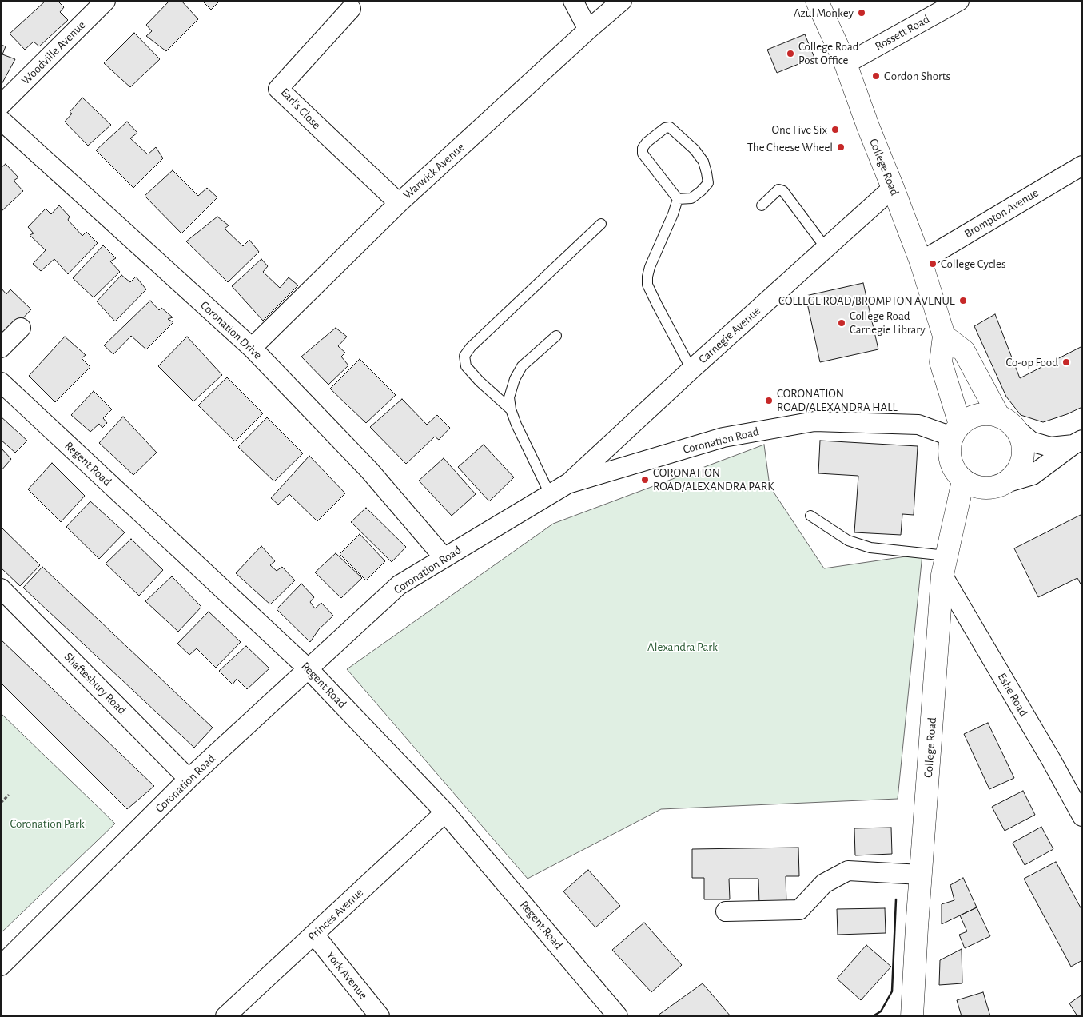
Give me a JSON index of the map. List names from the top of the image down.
{
  "streets": {
    "street": [
      "Rossett Road",
      "Woodville Avenue",
      "Earl's Close",
      "College Road",
      "Warwick Avenue",
      "Brompton Avenue",
      "Coronation Drive",
      "Carnegie Avenue",
      "Coronation Road",
      "Regent Road",
      "Shaftesbury Road",
      "Eshe Road",
      "Princes Avenue",
      "York Avenue"
    ]
  },
  "crossings": [
    ["Rossett Road", "College Road"],
    ["Earl's Close", "Warwick Avenue"],
    ["College Road", "Brompton Avenue"],
    ["College Road", "Carnegie Avenue"],
    ["College Road", "Coronation Road"],
    ["College Road", "Eshe Road"],
    ["Warwick Avenue", "Coronation Drive"],
    ["Coronation Drive", "Coronation Road"],
    ["Carnegie Avenue", "Coronation Road"],
    ["Coronation Road", "Regent Road"],
    ["Coronation Road", "Shaftesbury Road"],
    ["Regent Road", "Princes Avenue"],
    ["Princes Avenue", "York Avenue"]
  ],
  "parks": ["Alexandra Park", "Coronation Park"],
  "places": [
    "Azul Monkey",
    "College Road Post Office",
    "Gordon Shorts",
    "One Five Six",
    "The Cheese Wheel",
    "College Cycles",
    "COLLEGE ROAD/BROMPTON AVENUE",
    "College Road Carnegie Library",
    "Co-op Food",
    "CORONATION ROAD/ALEXANDRA HALL",
    "CORONATION ROAD/ALEXANDRA PARK"
  ]
}
